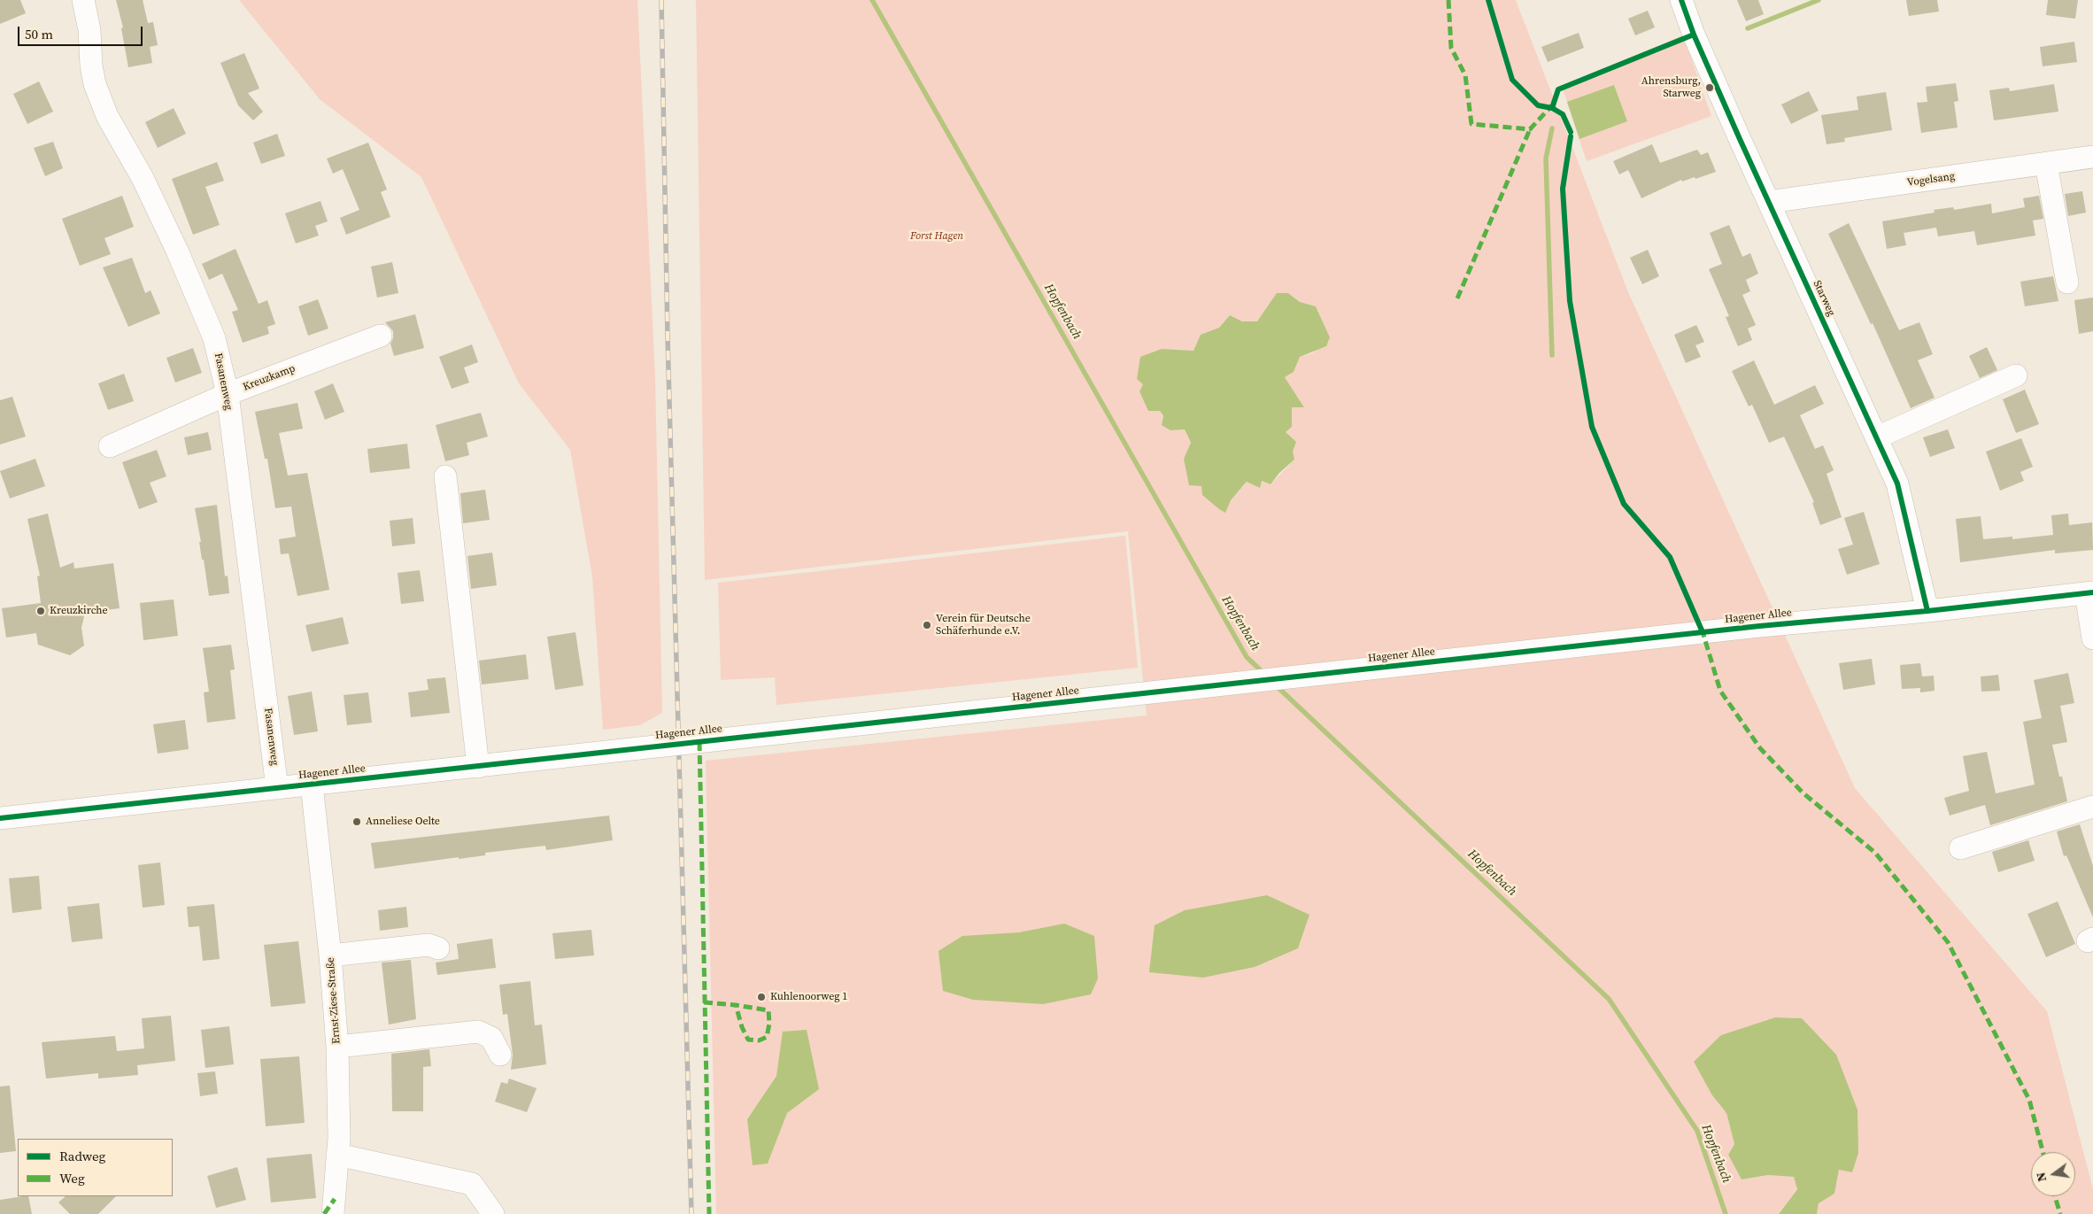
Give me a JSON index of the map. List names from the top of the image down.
{
  "streets": {
    "street": [
      "Vogelsang",
      "Starweg",
      "Kreuzkamp",
      "Fasanenweg",
      "Hagener Allee",
      "Ernst-Ziese-Straße"
    ]
  },
  "crossings": [
    ["Vogelsang", "Starweg"],
    ["Starweg", "Hagener Allee"],
    ["Kreuzkamp", "Fasanenweg"],
    ["Fasanenweg", "Hagener Allee"],
    ["Hagener Allee", "Ernst-Ziese-Straße"]
  ],
  "water": ["Hopfenbach"],
  "parks": ["Forst Hagen"],
  "places": [
    "Ahrensburg, Starweg",
    "Kreuzkirche",
    "Verein für Deutsche Schäferhunde e.V.",
    "Anneliese Oelte",
    "Kuhlenoorweg 1"
  ],
  "legend": ["Radweg", "Weg"],
  "scale_bar": "50 m",
  "north": "left"
}
